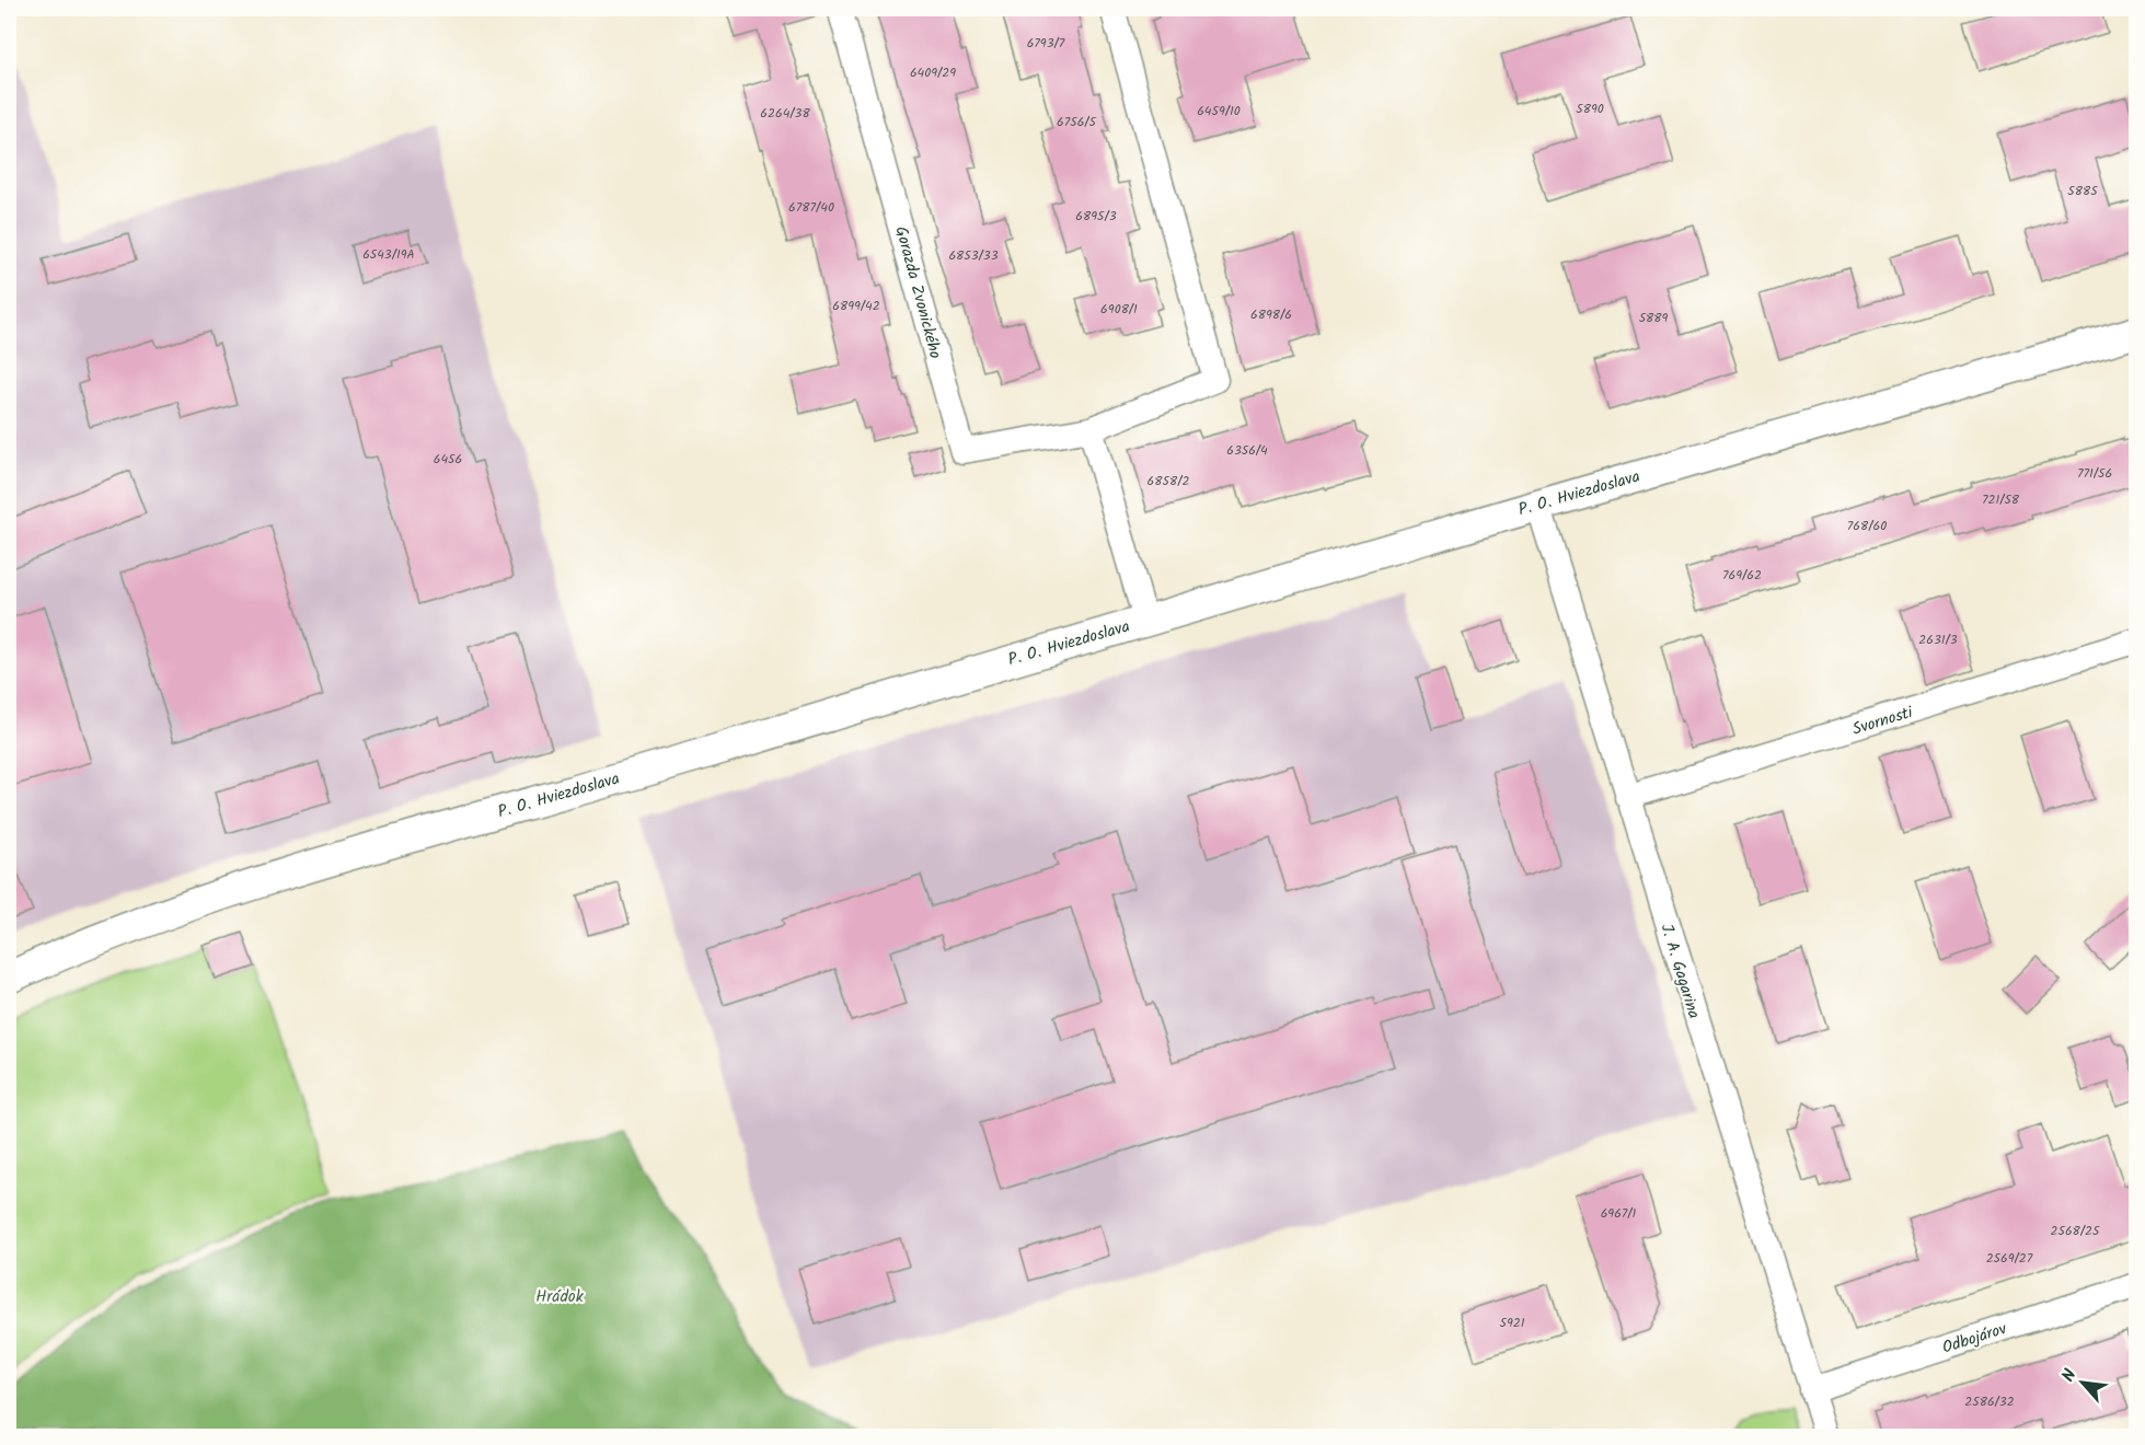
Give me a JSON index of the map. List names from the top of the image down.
{
  "streets": {
    "street": [
      "Gorazda Zvonického",
      "P. O. Hviezdoslava",
      "Svornosti",
      "J. A. Gagarina",
      "Odbojárov"
    ]
  },
  "crossings": [
    ["P. O. Hviezdoslava", "J. A. Gagarina"],
    ["Svornosti", "J. A. Gagarina"],
    ["J. A. Gagarina", "Odbojárov"]
  ],
  "parks": ["Hrádok"],
  "house_numbers": [
    "6793/7",
    "6409/29",
    "5890",
    "6459/10",
    "6264/38",
    "6756/5",
    "5885",
    "6787/40",
    "6895/3",
    "6543/19A",
    "6853/33",
    "6899/42",
    "6908/1",
    "6898/6",
    "5889",
    "6356/4",
    "6456",
    "771/56",
    "6858/2",
    "721/58",
    "768/60",
    "769/62",
    "2631/3",
    "6967/1",
    "2568/25",
    "2569/27",
    "5921",
    "2586/32"
  ],
  "north": "top left"
}
